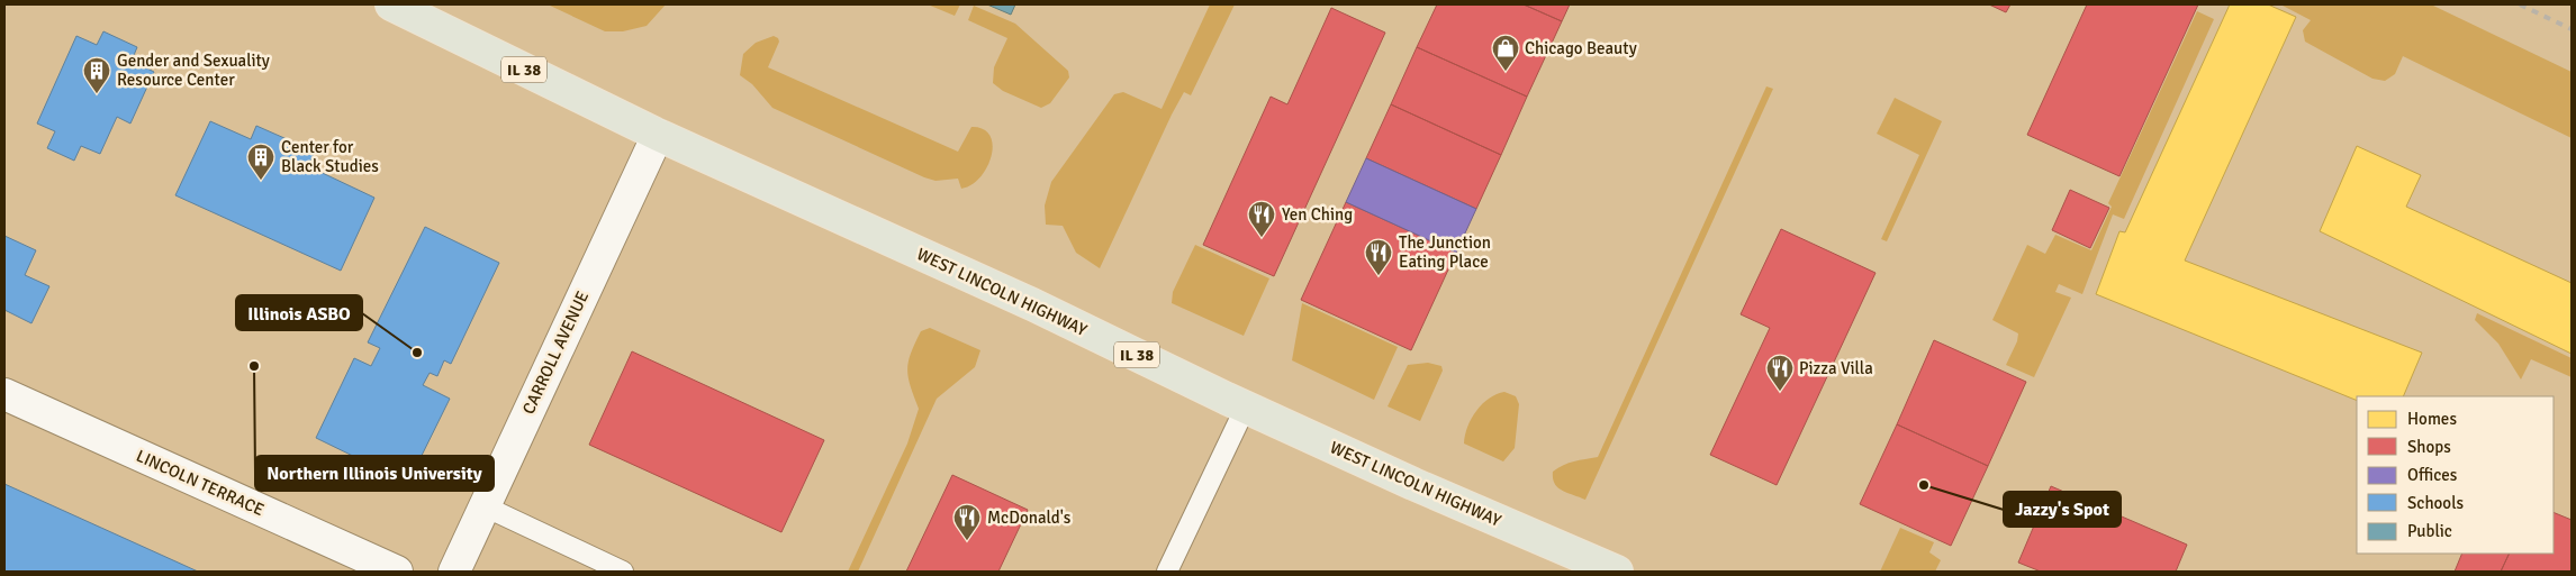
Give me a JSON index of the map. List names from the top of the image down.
{
  "streets": {
    "main road": ["IL 38", "WEST LINCOLN HIGHWAY"],
    "street": ["CARROLL AVENUE", "LINCOLN TERRACE"]
  },
  "crossings": [
    ["WEST LINCOLN HIGHWAY", "CARROLL AVENUE"]
  ],
  "places": {
    "shop": ["Chicago Beauty"],
    "building": ["Gender and Sexuality Resource Center", "Center for Black Studies"],
    "restaurant": [
      "Yen Ching",
      "The Junction Eating Place",
      "Pizza Villa",
      "McDonald's"
    ],
    "other": ["Illinois ASBO", "Northern Illinois University", "Jazzy's Spot"]
  },
  "legend": [
    "Homes",
    "Shops",
    "Offices",
    "Schools",
    "Public"
  ]
}
